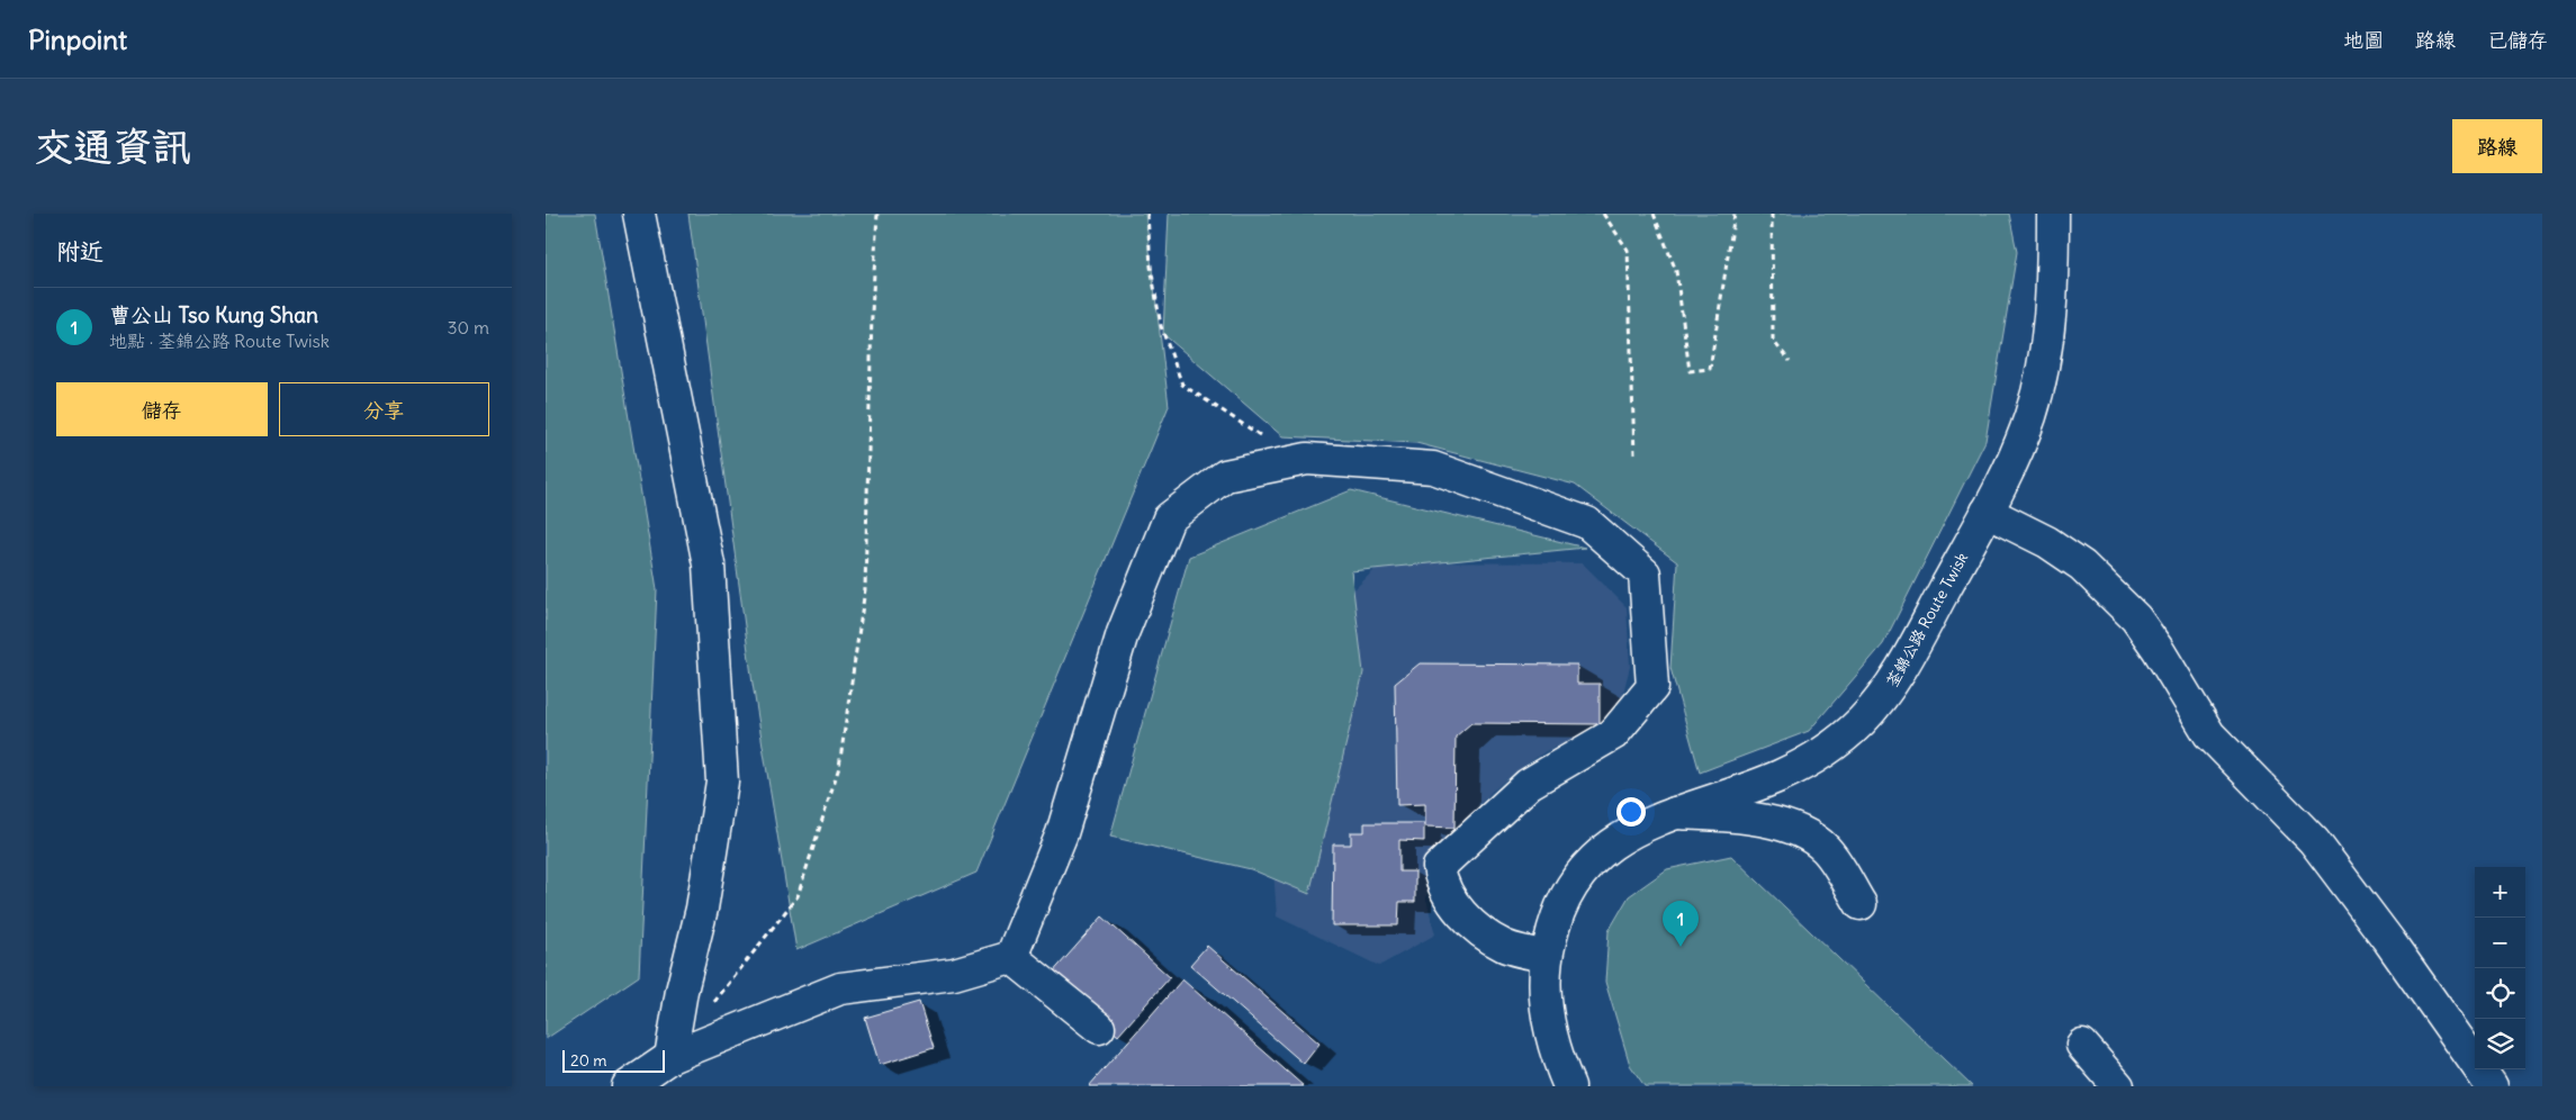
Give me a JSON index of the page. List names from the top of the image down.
{
  "streets": {
    "main road": ["荃錦公路 Route Twisk"]
  },
  "scale_bar": "20 m",
  "page": {
    "header": "Pinpoint",
    "nav": ["地圖", "路線", "已儲存"],
    "buttons": [
      "路線",
      ["儲存", "分享"]
    ],
    "title": "交通資訊",
    "heading": "附近",
    "list": [
      {
        "mark": "1",
        "name": "曹公山 Tso Kung Shan",
        "note": "地點 · 荃錦公路 Route Twisk",
        "value": "30 m"
      }
    ],
    "map_buttons": ["+", "−"],
    "pins": "1",
    "scale": "20 m"
  }
}
